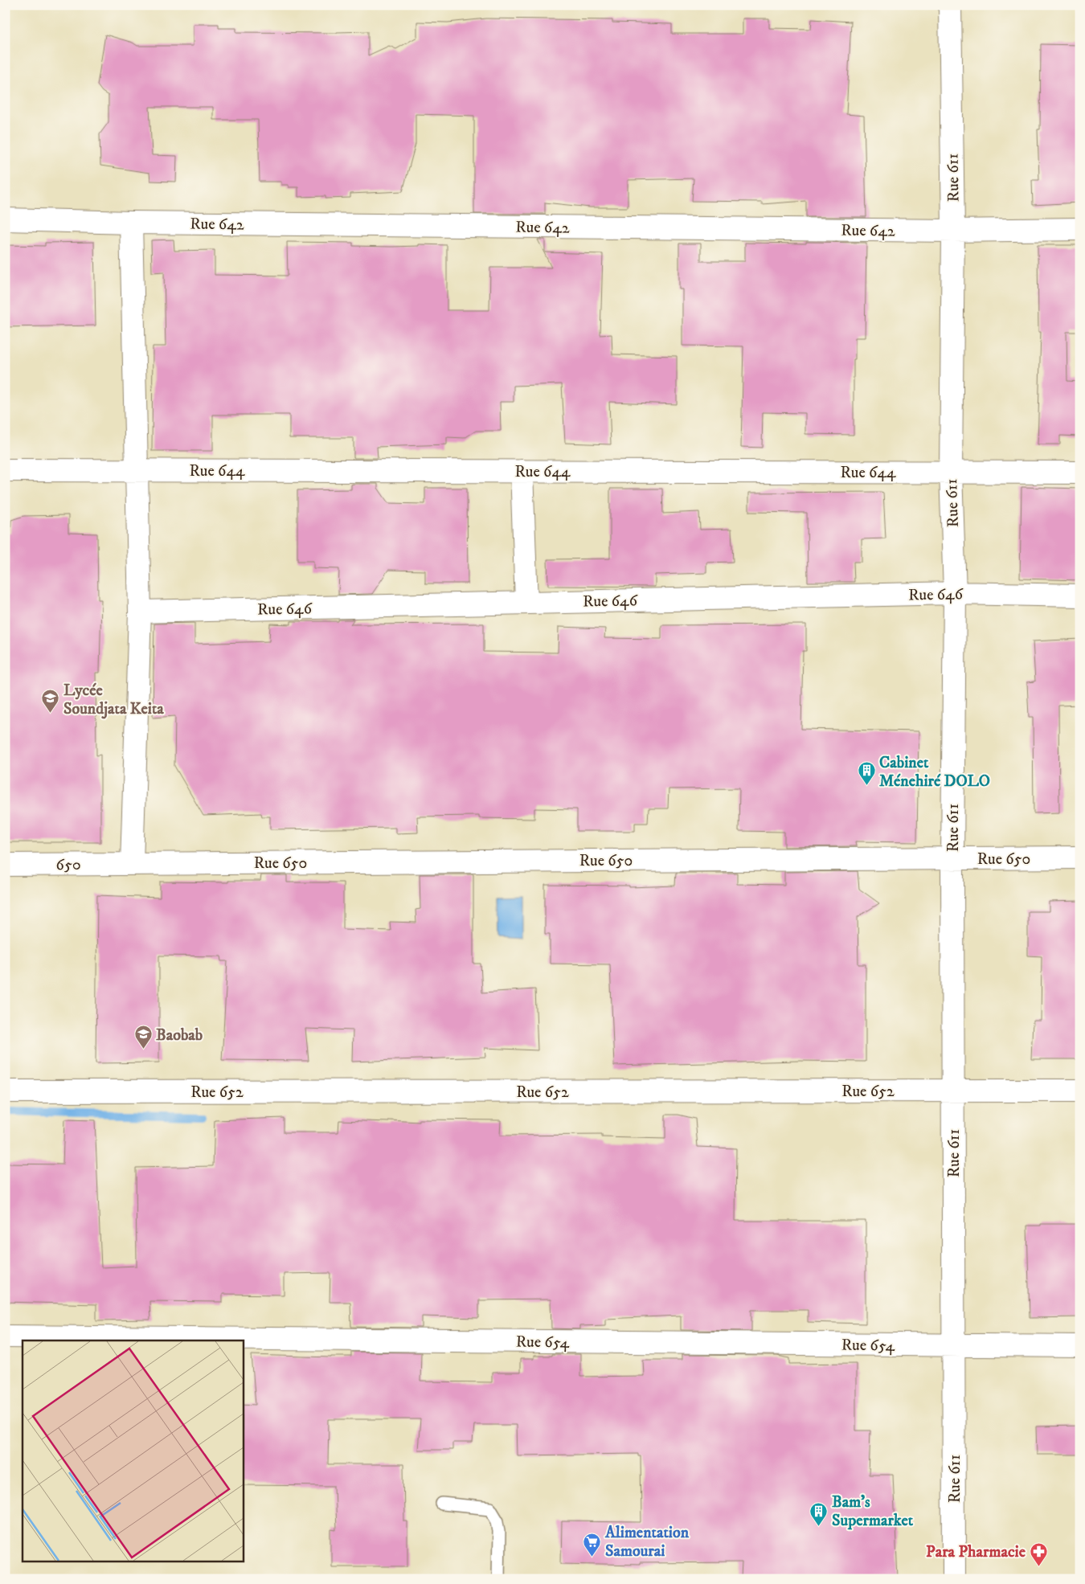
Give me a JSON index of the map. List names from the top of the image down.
{
  "streets": {
    "street": [
      "Rue 611",
      "Rue 642",
      "Rue 644",
      "Rue 646",
      "Rue 650",
      "650",
      "Rue 652",
      "Rue 654"
    ]
  },
  "crossings": [
    ["Rue 611", "Rue 642"],
    ["Rue 611", "Rue 644"],
    ["Rue 611", "Rue 646"],
    ["Rue 611", "Rue 650"],
    ["Rue 611", "Rue 652"],
    ["Rue 611", "Rue 654"],
    ["Rue 650", "650"]
  ],
  "places": {
    "school or university": ["Lycée Soundjata Keita", "Baobab"],
    "building": ["Cabinet Ménehiré DOLO", "Bam's Supermarket"],
    "supermarket": ["Alimentation Samourai"],
    "pharmacy": ["Para Pharmacie"]
  }
}
